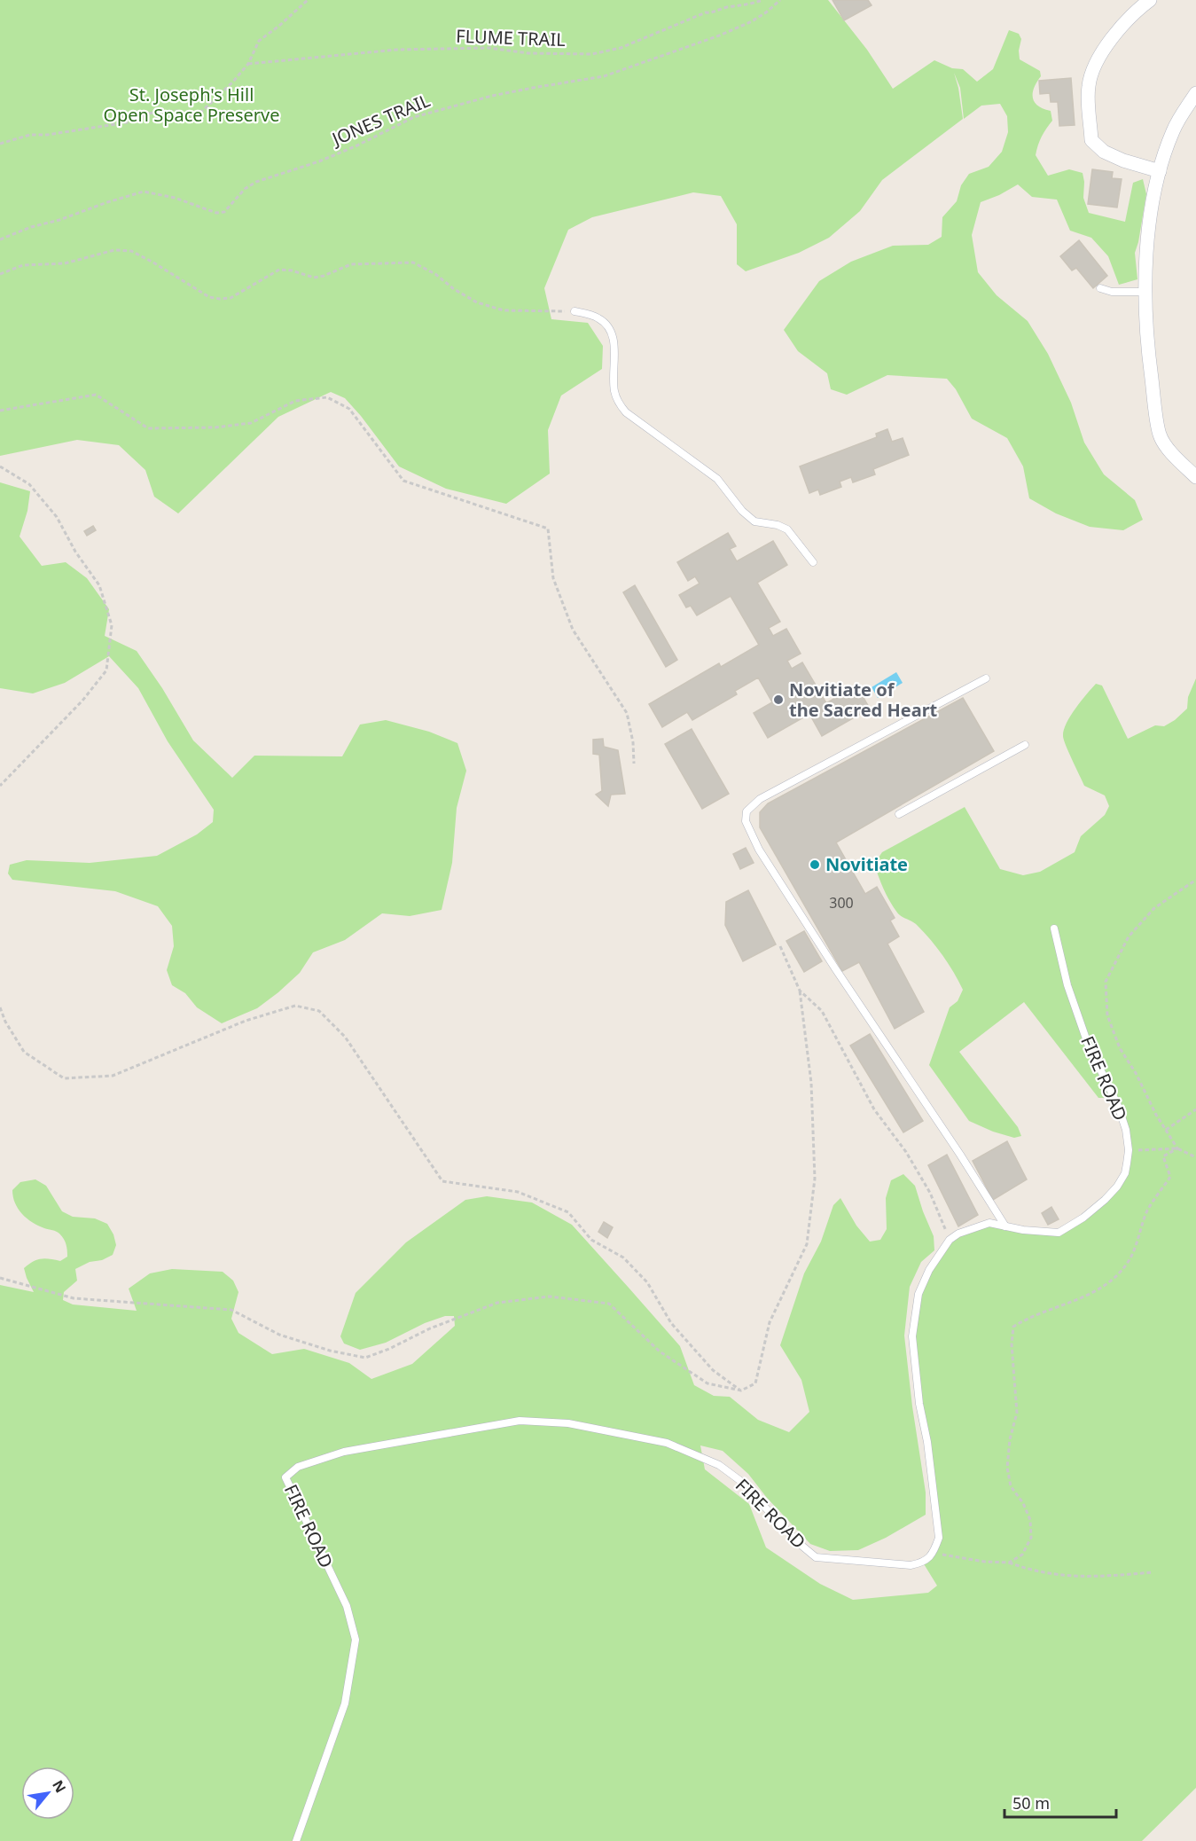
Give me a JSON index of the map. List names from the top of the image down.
{
  "streets": {
    "lane": ["FIRE ROAD"],
    "path": ["FLUME TRAIL", "JONES TRAIL"]
  },
  "parks": ["St. Joseph's Hill Open Space Preserve"],
  "places": ["Novitiate of the Sacred Heart", "Novitiate"],
  "house_numbers": ["300"],
  "scale_bar": "50 m",
  "north": "top right"
}
